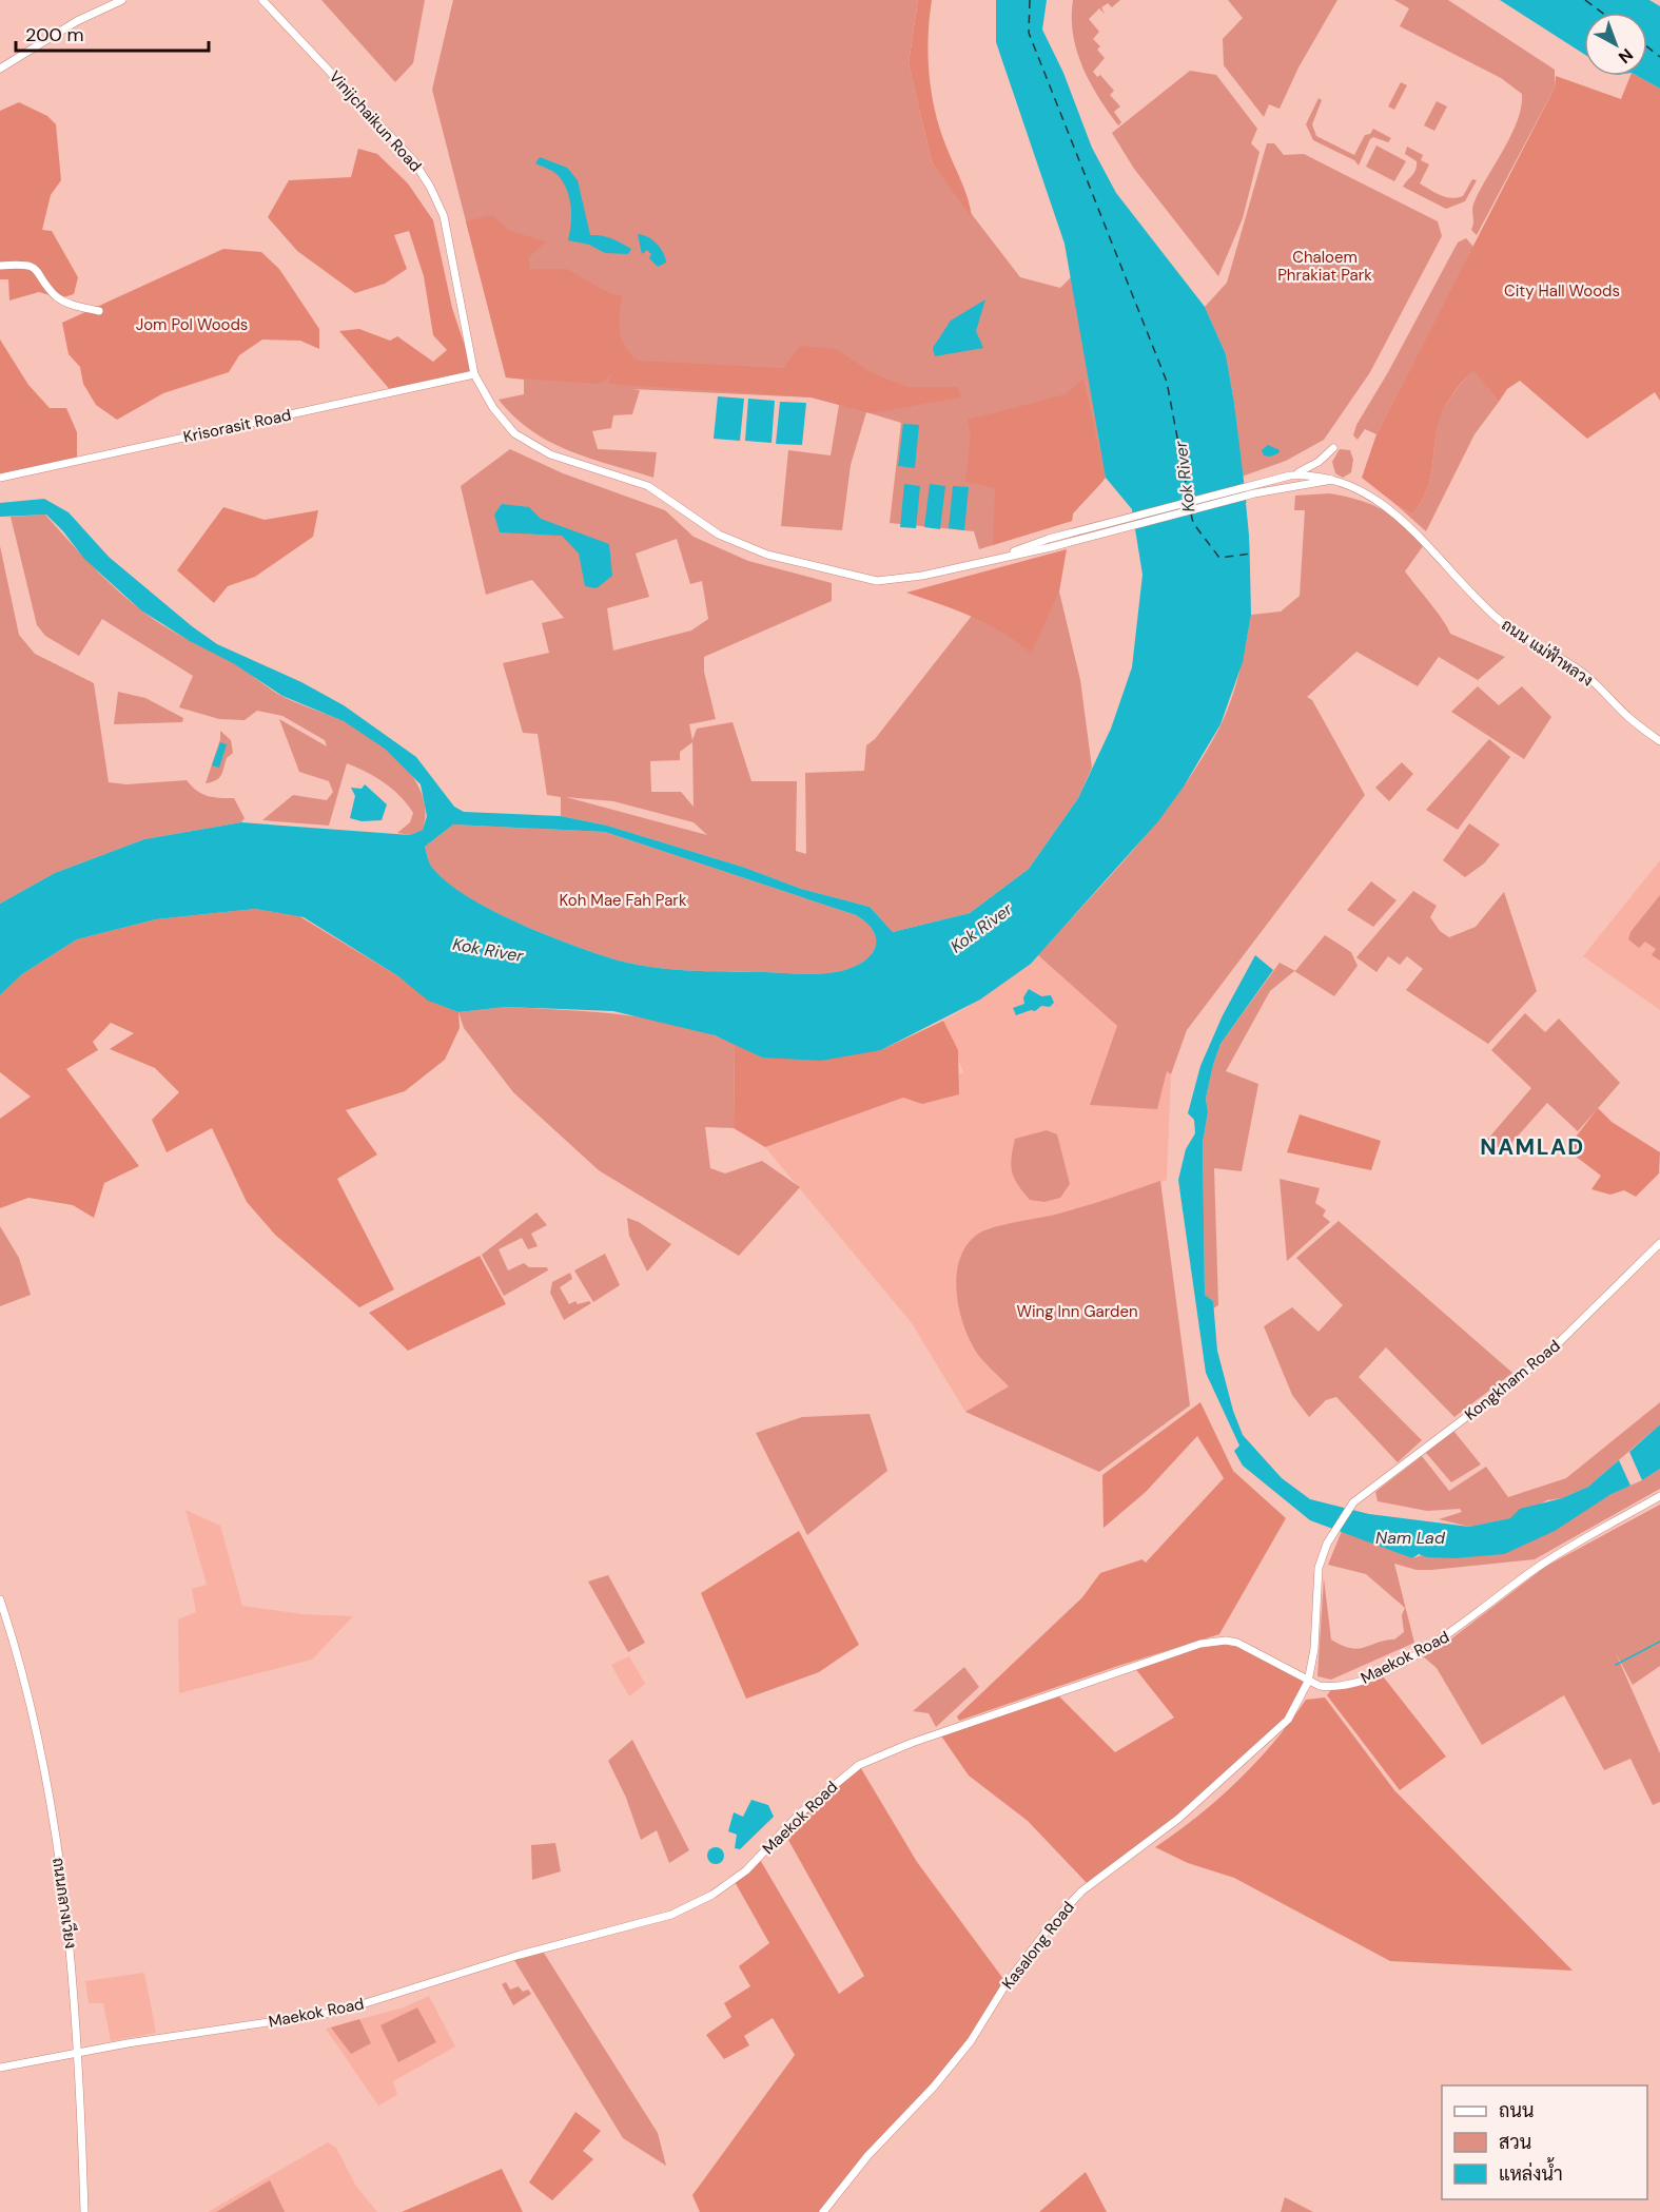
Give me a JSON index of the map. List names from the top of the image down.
{
  "streets": {
    "street": [
      "Vinijchaikun Road",
      "Krisorasit Road",
      "Kongkham Road",
      "Maekok Road",
      "ถนนกลางเวียง",
      "Kasalong Road"
    ]
  },
  "crossings": [
    ["Vinijchaikun Road", "Krisorasit Road"],
    ["Kongkham Road", "Maekok Road"],
    ["Kongkham Road", "Kasalong Road"],
    ["Maekok Road", "ถนนกลางเวียง"],
    ["Maekok Road", "Kasalong Road"]
  ],
  "districts": ["NAMLAD"],
  "water": ["Kok River", "Nam Lad"],
  "parks": [
    "Chaloem Phrakiat Park",
    "City Hall Woods",
    "Jom Pol Woods",
    "Koh Mae Fah Park",
    "Wing Inn Garden"
  ],
  "legend": ["ถนน", "สวน", "แหล่งน้ำ"],
  "scale_bar": "200 m",
  "north": "bottom right"
}
